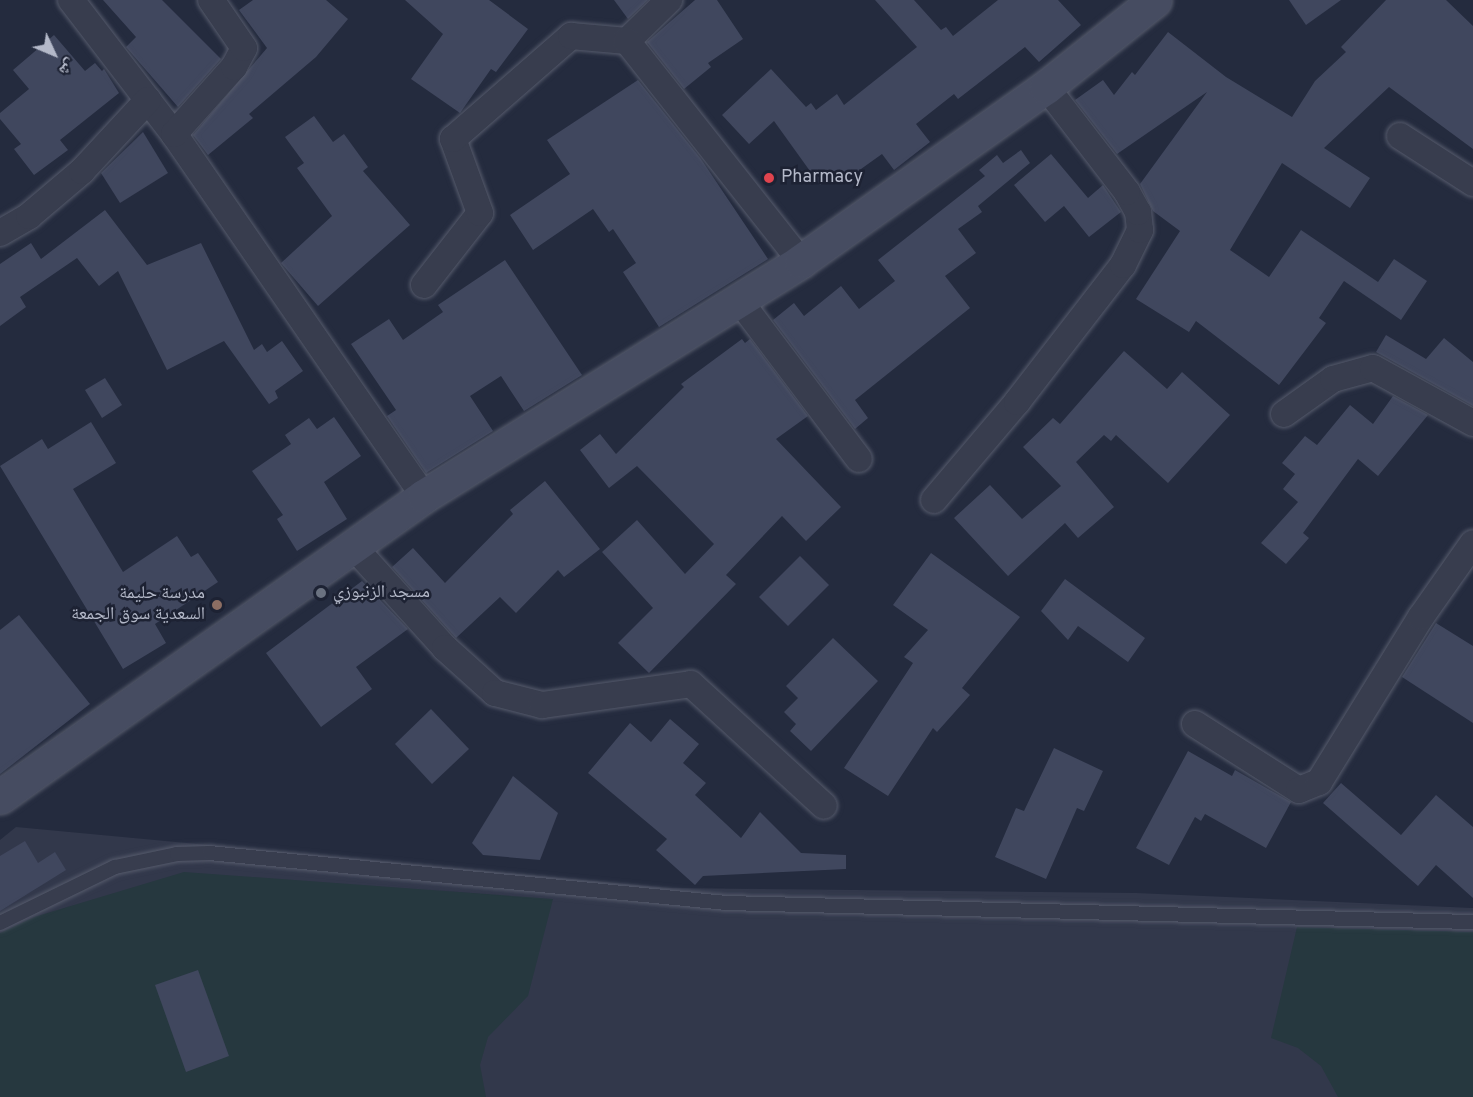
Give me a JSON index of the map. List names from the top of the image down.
{
  "places": ["Pharmacy", "مسجد الزنبوزي", "مدرسة حليمة السعدية سوق الجمعة"],
  "north": "bottom right"
}
